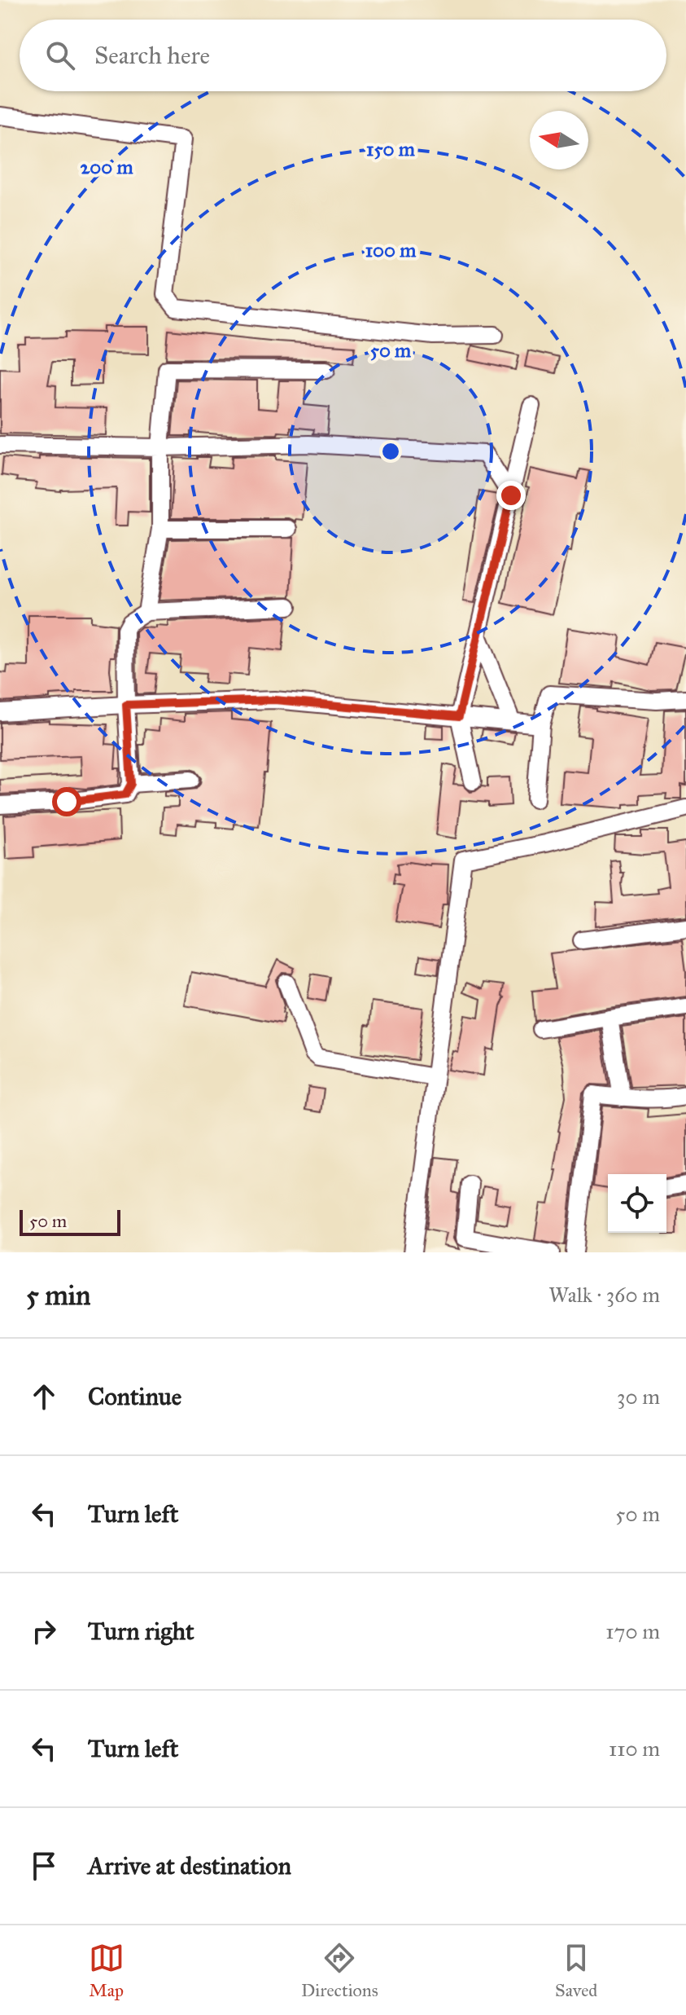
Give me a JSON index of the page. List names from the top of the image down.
{
  "scale_bar": "50 m",
  "north": "left",
  "page": {
    "search": "Search here",
    "scale": "50 m",
    "heading": ["5 min", "Walk · 360 m"],
    "list": [
      ["Continue", "30 m"],
      ["Turn left", "50 m"],
      ["Turn right", "170 m"],
      ["Turn left", "110 m"],
      "Arrive at destination"
    ],
    "nav": ["Map", "Directions", "Saved"]
  },
  "rings": [
    "150 m",
    "200 m",
    "100 m",
    "50 m"
  ]
}
